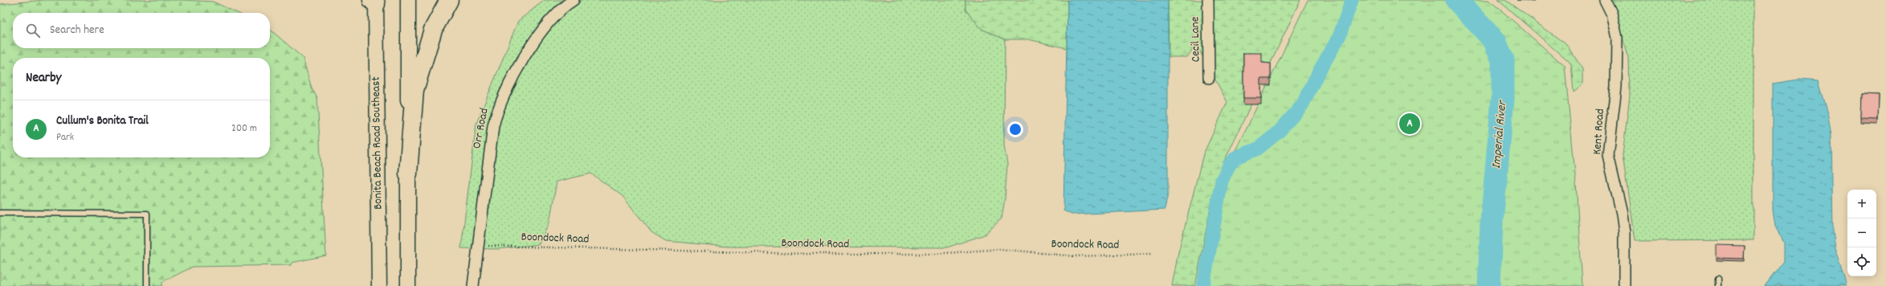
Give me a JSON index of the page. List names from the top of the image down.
{
  "streets": {
    "street": [
      "Cecil Lane",
      "Orr Road",
      "Kent Road",
      "Bonita Beach Road Southeast"
    ],
    "path": ["Boondock Road"]
  },
  "crossings": [
    ["Orr Road", "Boondock Road"]
  ],
  "water": ["Imperial River"],
  "page": {
    "search": "Search here",
    "heading": "Nearby",
    "list": [
      {
        "mark": "A",
        "name": "Cullum's Bonita Trail",
        "note": "Park",
        "value": "200 m"
      }
    ],
    "pins": "A",
    "map_buttons": ["+", "−"]
  }
}
